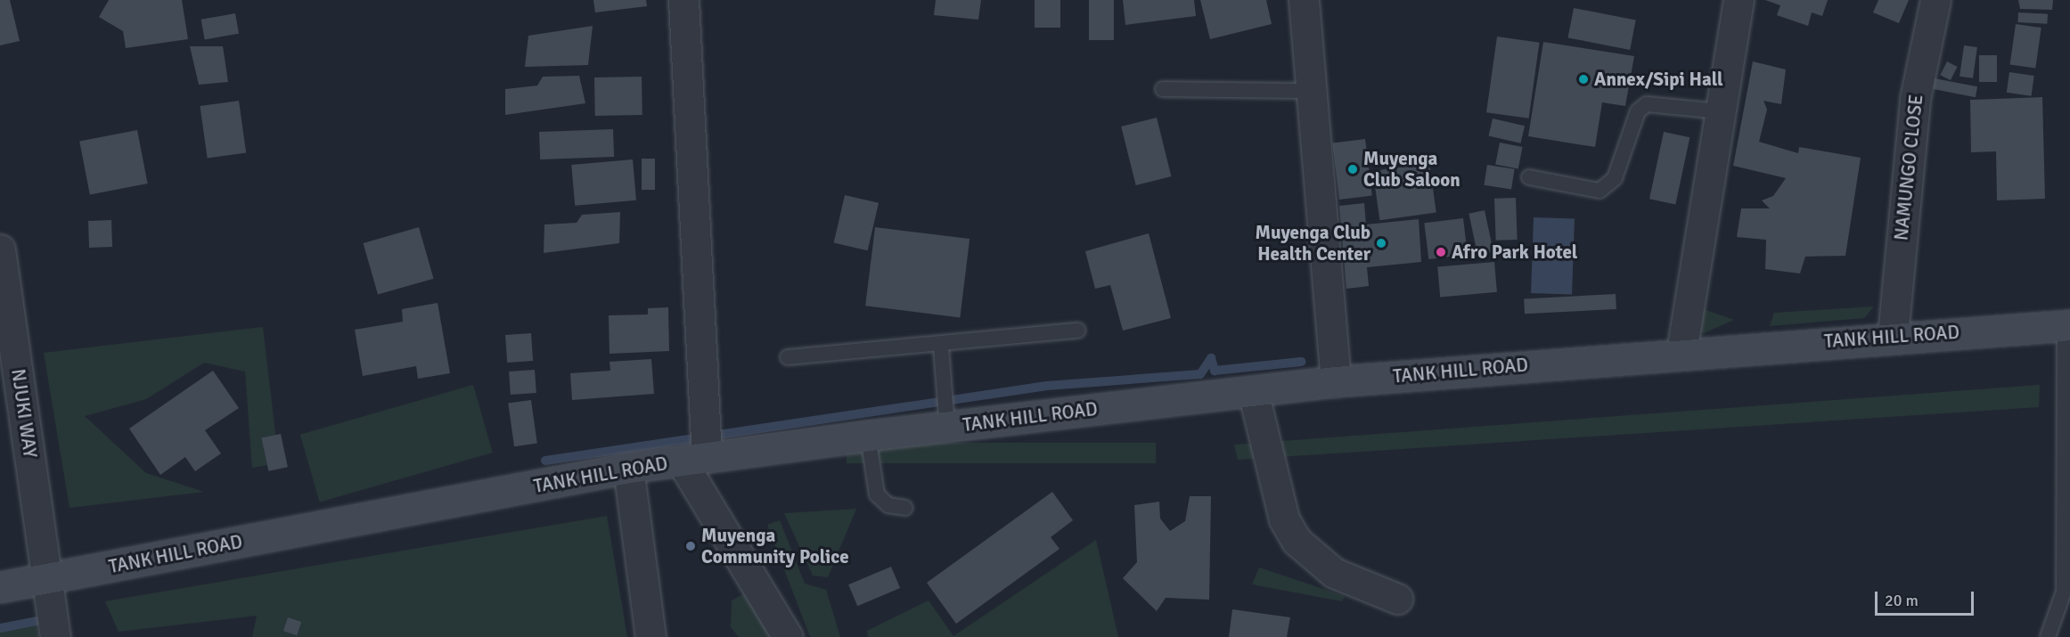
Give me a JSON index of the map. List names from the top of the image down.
{
  "streets": {
    "street": ["NAMUNGO CLOSE", "TANK HILL ROAD", "NJUKI WAY"]
  },
  "crossings": [
    ["NAMUNGO CLOSE", "TANK HILL ROAD"],
    ["TANK HILL ROAD", "NJUKI WAY"]
  ],
  "places": [
    "Annex/Sipi Hall",
    "Muyenga Club Saloon",
    "Muyenga Club Health Center",
    "Afro Park Hotel",
    "Muyenga Community Police"
  ],
  "scale_bar": "20 m"
}
